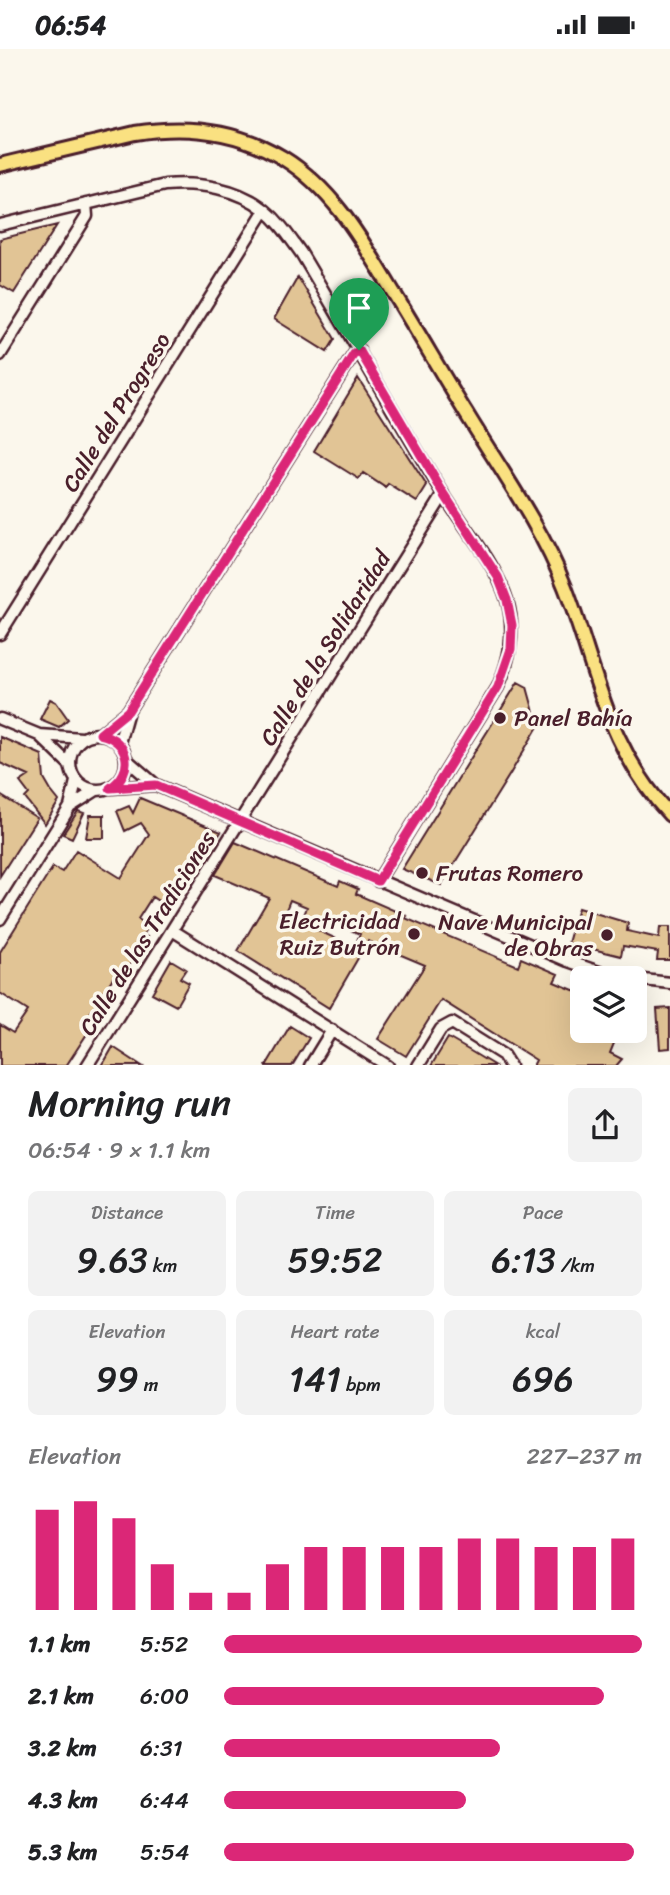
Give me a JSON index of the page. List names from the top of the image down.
{
  "streets": {
    "street": ["Calle del Progreso", "Calle de la Solidaridad", "Calle de las Tradiciones"]
  },
  "crossings": [
    ["Calle de la Solidaridad", "Calle de las Tradiciones"]
  ],
  "places": [
    "Panel Bahía",
    "Frutas Romero",
    "Electricidad Ruiz Butrón",
    "Nave Municipal de Obras"
  ],
  "page": {
    "status": "06:54",
    "heading": ["Morning run", "06:54 · 9 × 1.1 km"],
    "stats": [
      ["Distance", "9.63 km"],
      ["Time", "59:52"],
      ["Pace", "6:13 /km"],
      ["Elevation", "99 m"],
      ["Heart rate", "141 bpm"],
      ["kcal", "696"]
    ],
    "chart": ["Elevation", "227–237 m"],
    "list": [
      {
        "name": "1.1 km",
        "note": "5:52"
      },
      {
        "name": "2.1 km",
        "note": "6:00"
      },
      {
        "name": "3.2 km",
        "note": "6:31"
      },
      {
        "name": "4.3 km",
        "note": "6:44"
      },
      {
        "name": "5.3 km",
        "note": "5:54"
      }
    ]
  }
}
